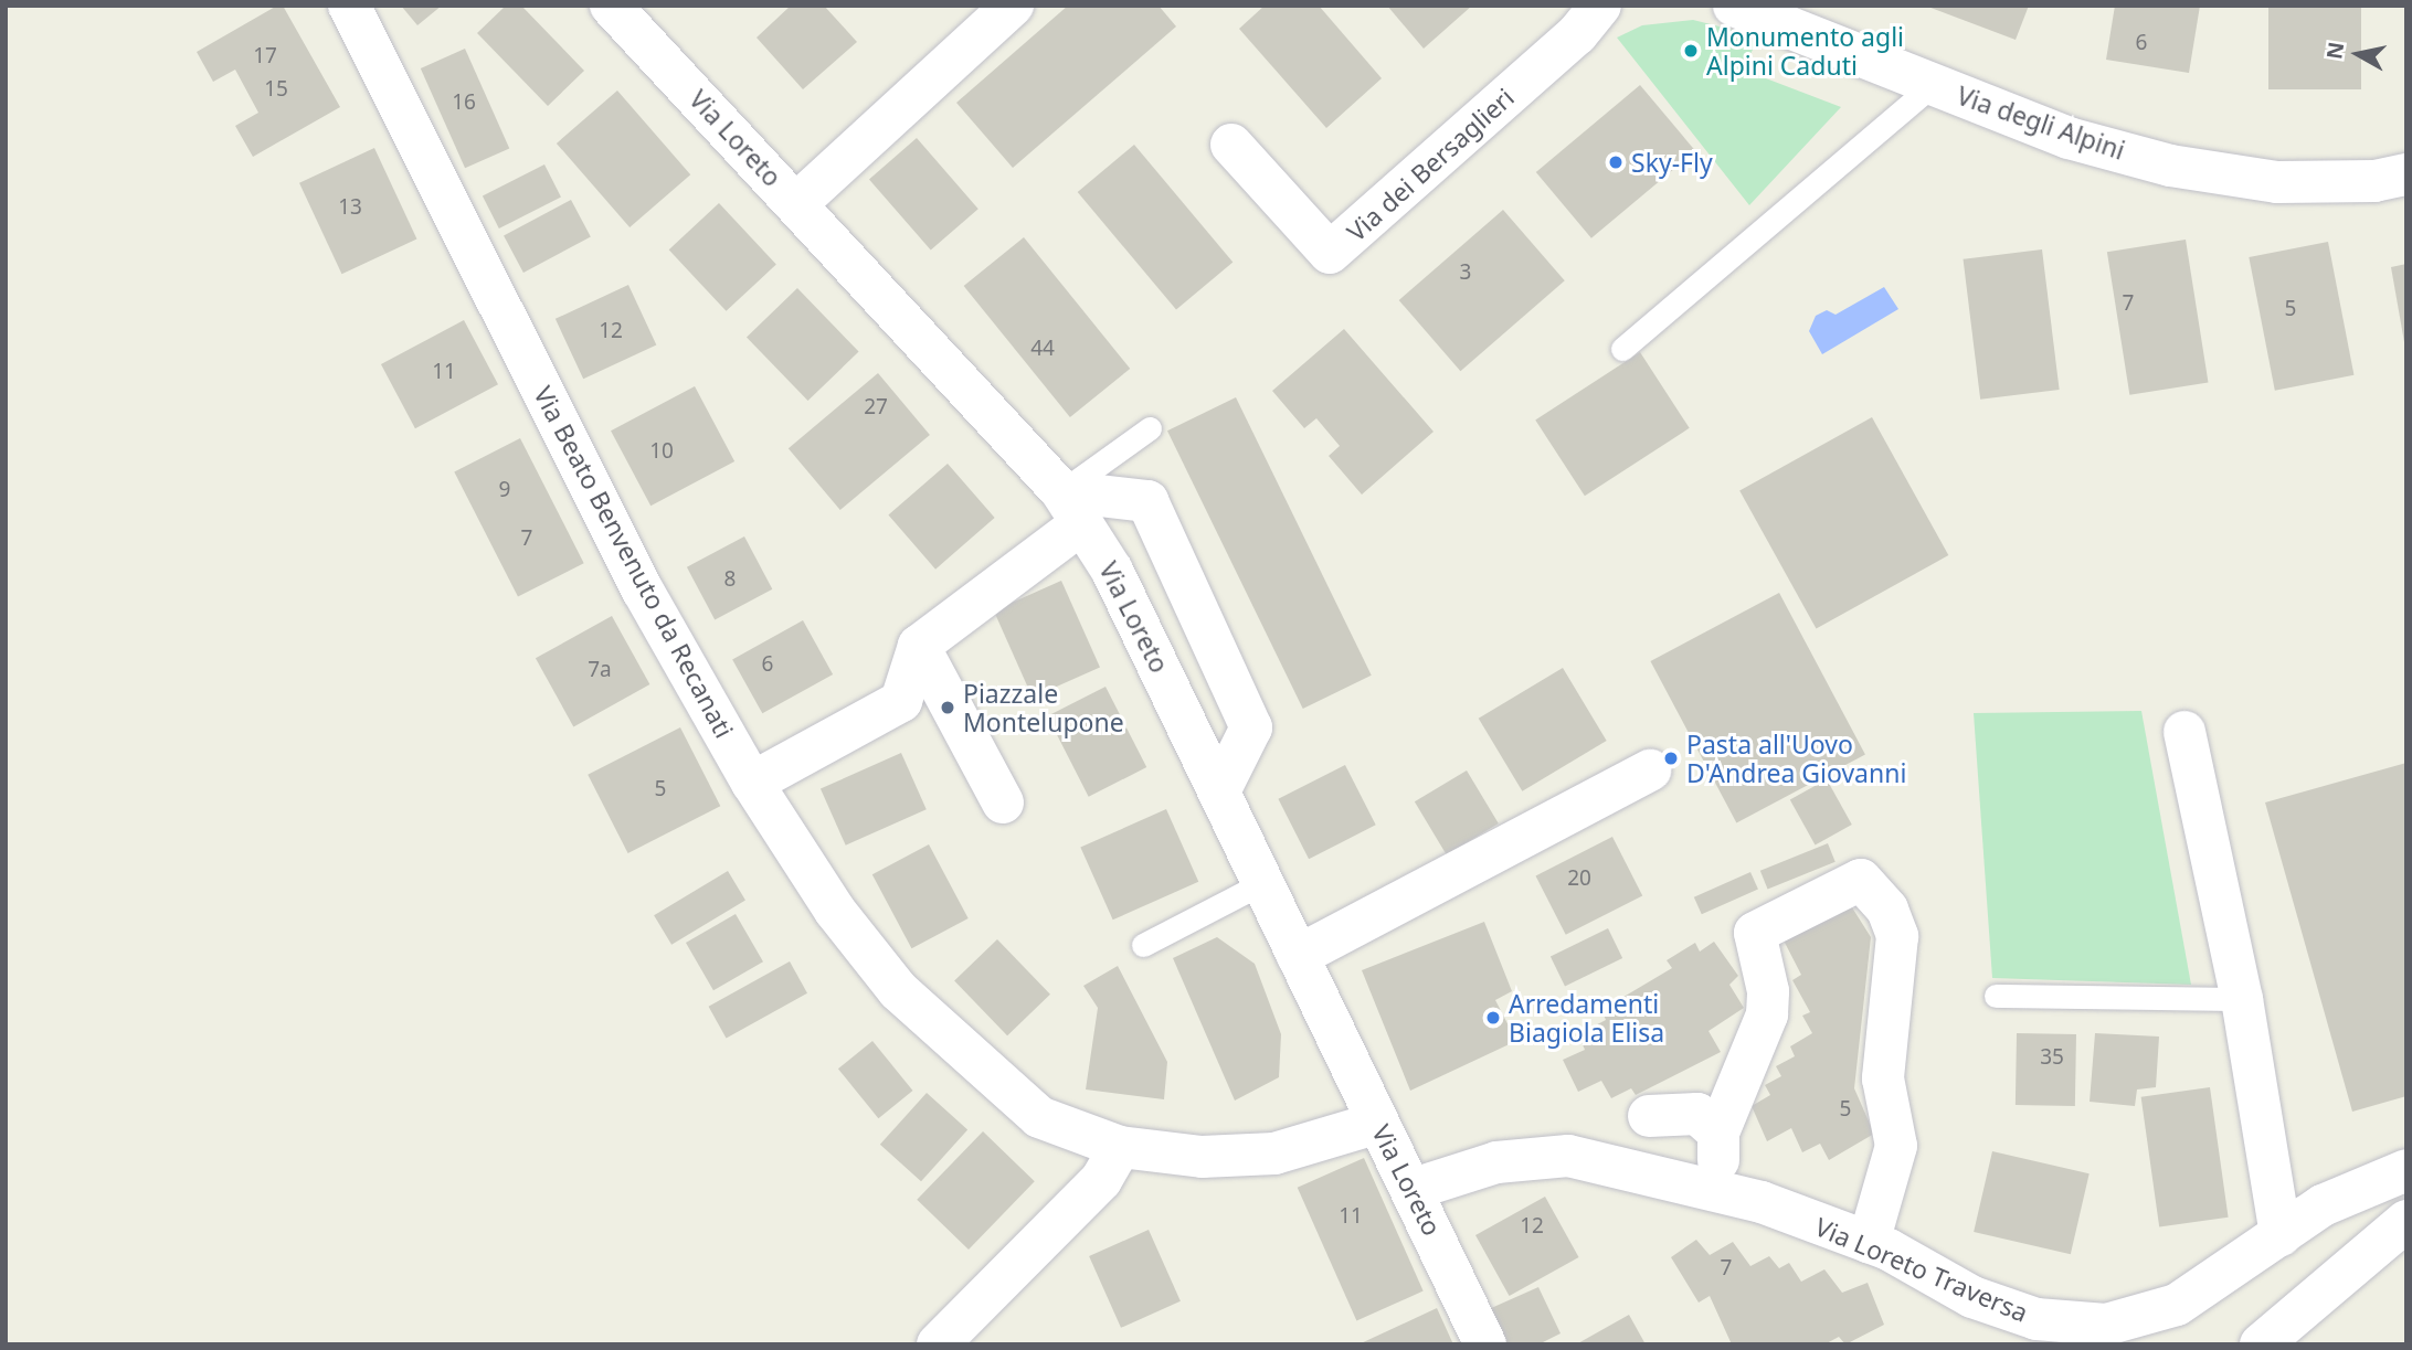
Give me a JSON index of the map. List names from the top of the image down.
{
  "streets": {
    "street": [
      "Via degli Alpini",
      "Via Loreto",
      "Via dei Bersaglieri",
      "Via Beato Benvenuto da Recanati",
      "Via Loreto Traversa"
    ]
  },
  "crossings": [
    ["Via Loreto", "Via Beato Benvenuto da Recanati"],
    ["Via Loreto", "Via Loreto Traversa"]
  ],
  "places": [
    "Monumento agli Alpini Caduti",
    "Sky-Fly",
    "Piazzale Montelupone",
    "Pasta all'Uovo D'Andrea Giovanni",
    "Arredamenti Biagiola Elisa"
  ],
  "house_numbers": [
    "6",
    "17",
    "15",
    "16",
    "13",
    "3",
    "7",
    "5",
    "12",
    "44",
    "11",
    "27",
    "10",
    "9",
    "7",
    "8",
    "6",
    "7a",
    "5",
    "20",
    "35",
    "5",
    "11",
    "12",
    "7"
  ],
  "north": "left"
}
